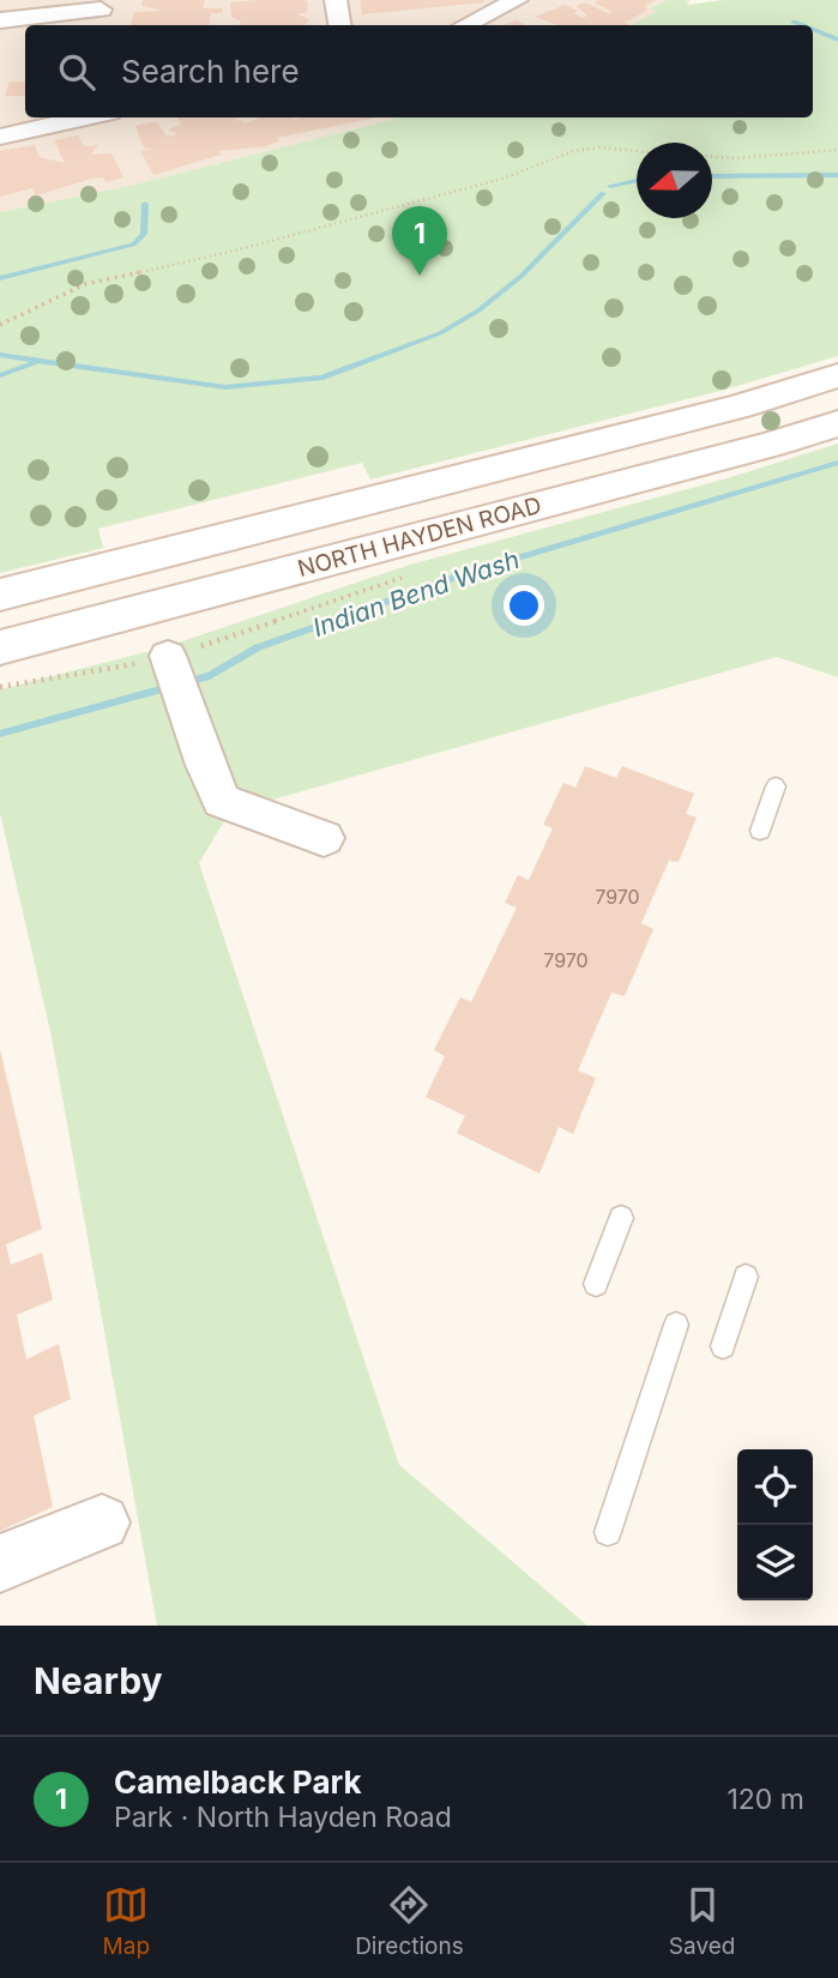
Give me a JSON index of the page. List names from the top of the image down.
{
  "streets": {
    "main road": ["NORTH HAYDEN ROAD"]
  },
  "water": ["Indian Bend Wash"],
  "house_numbers": ["7970", "7970"],
  "north": "left",
  "page": {
    "search": "Search here",
    "pins": "1",
    "heading": "Nearby",
    "list": [
      {
        "mark": "1",
        "name": "Camelback Park",
        "note": "Park · North Hayden Road",
        "value": "120 m"
      }
    ],
    "nav": ["Map", "Directions", "Saved"]
  }
}
